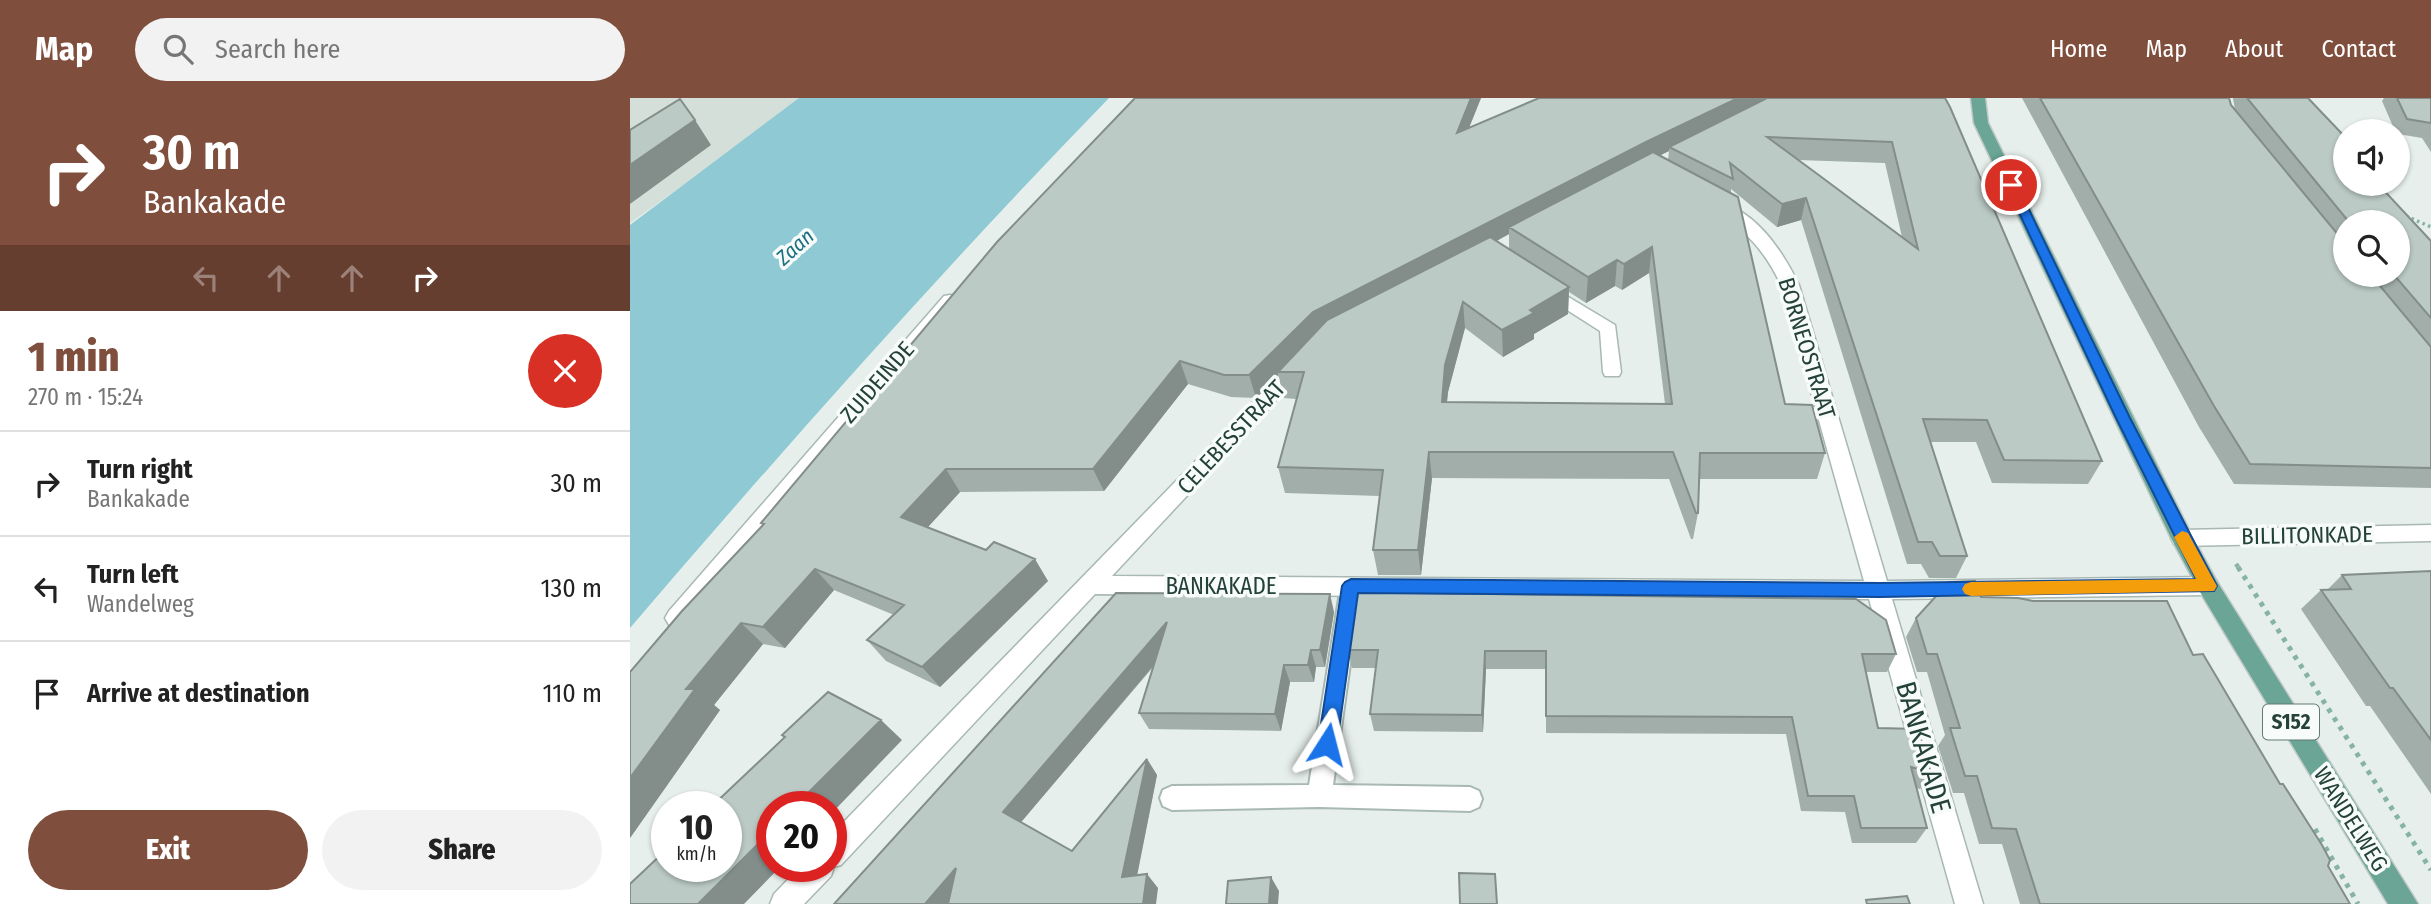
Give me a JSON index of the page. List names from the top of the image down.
{
  "streets": {
    "main road": ["S152", "WANDELWEG"],
    "street": [
      "BORNEOSTRAAT",
      "ZUIDEINDE",
      "CELEBESSTRAAT",
      "BILLITONKADE",
      "BANKAKADE"
    ]
  },
  "crossings": [
    ["BORNEOSTRAAT", "BANKAKADE"],
    ["CELEBESSTRAAT", "BANKAKADE"],
    ["BILLITONKADE", "WANDELWEG"],
    ["BANKAKADE", "WANDELWEG"],
    ["S152", "WANDELWEG"]
  ],
  "water": ["Zaan"],
  "page": {
    "header": "Map",
    "search": "Search here",
    "nav": [
      "Home",
      "Map",
      "About",
      "Contact"
    ],
    "turn": ["30 m", "Bankakade"],
    "heading": ["1 min", "270 m · 15:24"],
    "list": [
      {
        "name": "Turn right",
        "note": "Bankakade",
        "value": "30 m"
      },
      {
        "name": "Turn left",
        "note": "Wandelweg",
        "value": "130 m"
      },
      {
        "name": "Arrive at destination",
        "value": "110 m"
      }
    ],
    "speed": "10 km/h",
    "limit": "20",
    "buttons": ["Exit", "Share"]
  }
}
